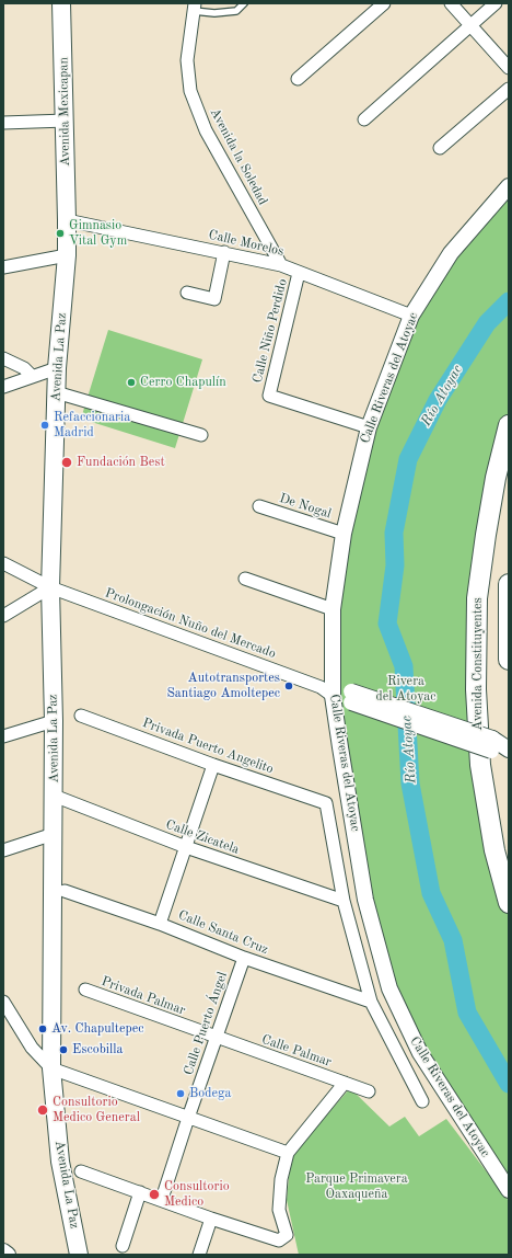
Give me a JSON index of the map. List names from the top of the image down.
{
  "streets": {
    "main road": ["Avenida Mexicapan", "Avenida La Paz", "Avenida Constituyentes"],
    "street": [
      "Avenida la Soledad",
      "Calle Morelos",
      "Calle Niño Perdido",
      "Calle Riveras del Atoyac",
      "De Nogal",
      "Prolongación Nuño del Mercado",
      "Privada Puerto Angelito",
      "Calle Zicatela",
      "Calle Santa Cruz",
      "Privada Palmar",
      "Calle Puerto Ángel",
      "Calle Palmar"
    ]
  },
  "crossings": [
    ["Avenida Mexicapan", "Calle Morelos"],
    ["Avenida Mexicapan", "Avenida La Paz"],
    ["Avenida la Soledad", "Calle Morelos"],
    ["Calle Morelos", "Calle Niño Perdido"],
    ["Calle Morelos", "Avenida La Paz"],
    ["Calle Morelos", "Calle Riveras del Atoyac"],
    ["Calle Niño Perdido", "Calle Riveras del Atoyac"],
    ["Avenida La Paz", "Prolongación Nuño del Mercado"],
    ["Avenida La Paz", "Calle Zicatela"],
    ["Calle Riveras del Atoyac", "De Nogal"],
    ["Calle Riveras del Atoyac", "Prolongación Nuño del Mercado"],
    ["Privada Puerto Angelito", "Calle Zicatela"],
    ["Calle Santa Cruz", "Calle Puerto Ángel"],
    ["Privada Palmar", "Calle Puerto Ángel"],
    ["Privada Palmar", "Calle Palmar"],
    ["Calle Puerto Ángel", "Calle Palmar"]
  ],
  "water": ["Río Atoyac"],
  "parks": ["Rivera del Atoyac", "Parque Primavera Oaxaqueña"],
  "places": [
    "Gimnasio Vital Gym",
    "Cerro Chapulín",
    "Refaccionaria Madrid",
    "Fundación Best",
    "Autotransportes Santiago Amoltepec",
    "Av. Chapultepec",
    "Escobilla",
    "Bodega",
    "Consultorio Medico General",
    "Consultorio Medico"
  ]
}
